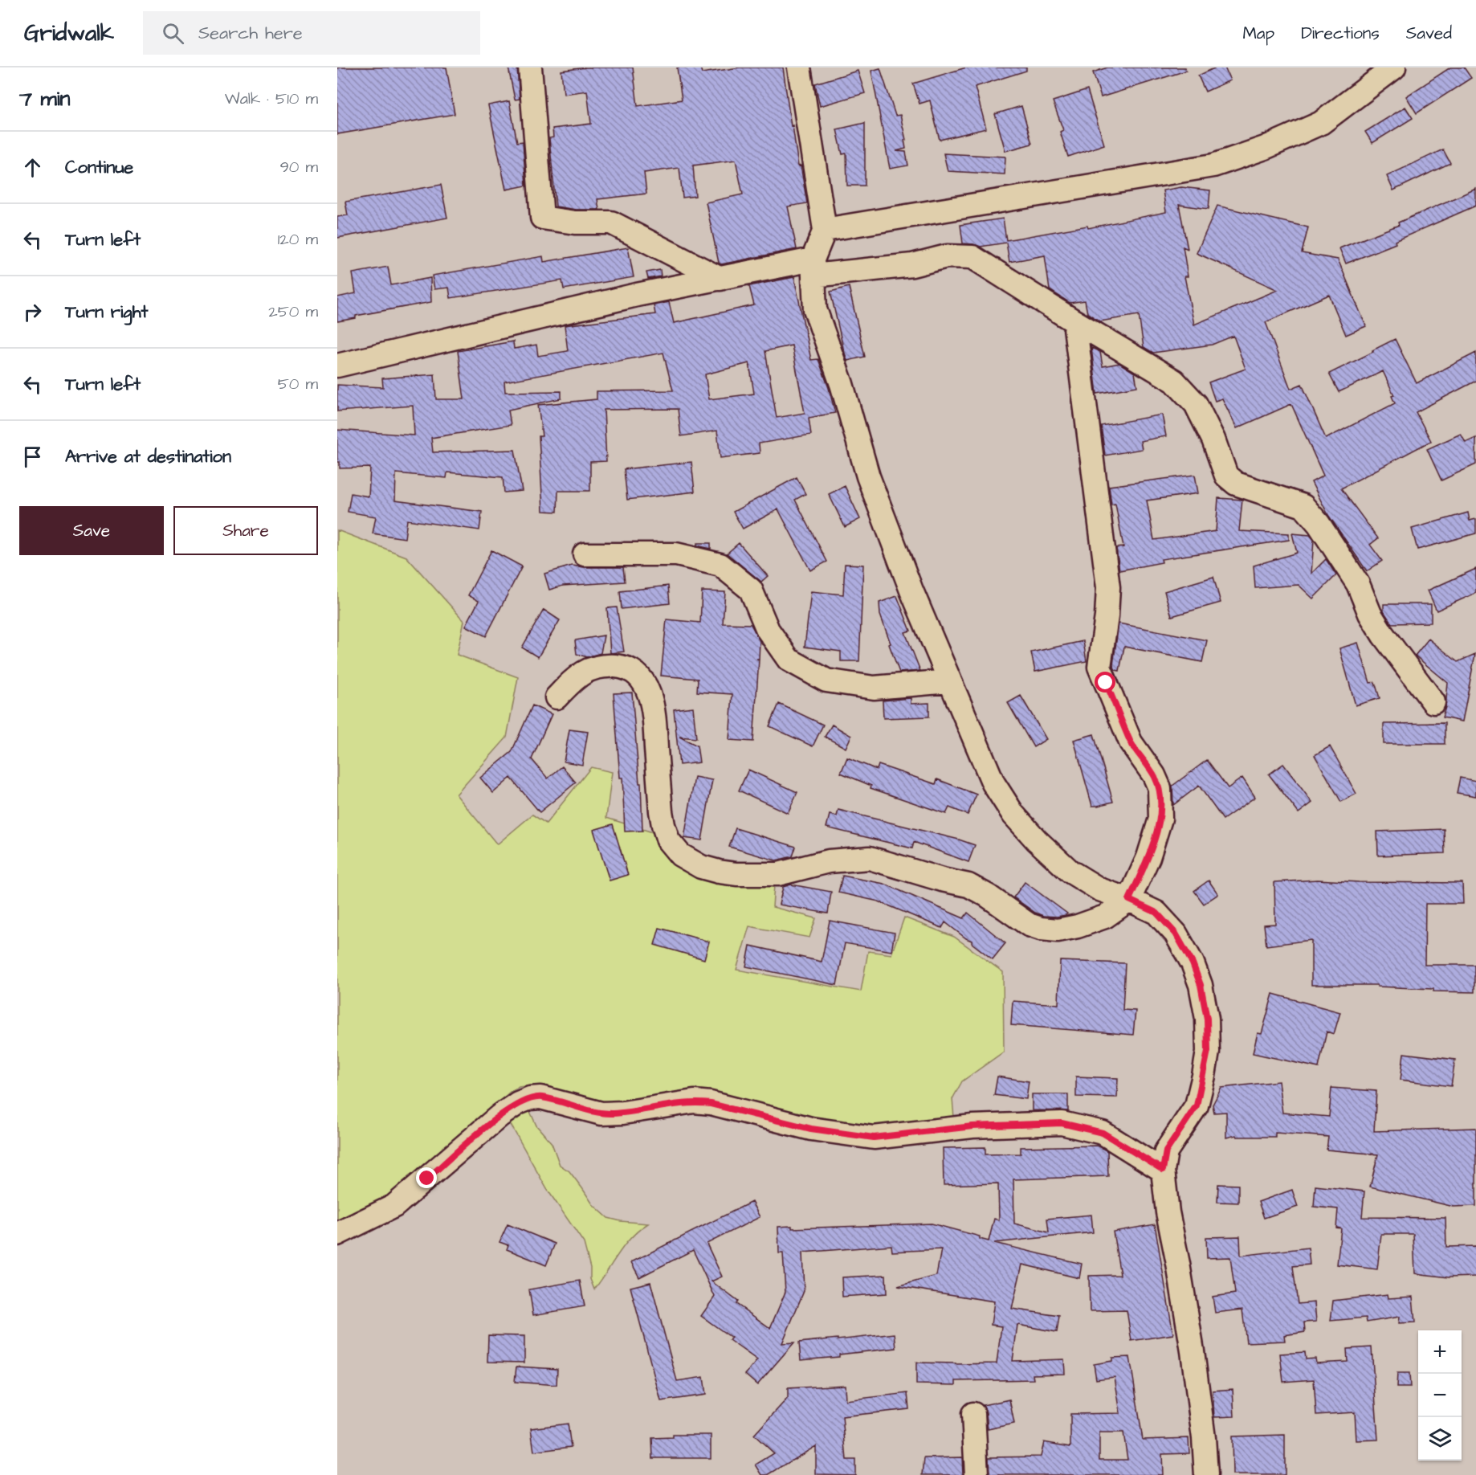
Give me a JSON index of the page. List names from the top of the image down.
{
  "page": {
    "header": "Gridwalk",
    "search": "Search here",
    "nav": ["Map", "Directions", "Saved"],
    "heading": ["7 min", "Walk · 510 m"],
    "list": [
      ["Continue", "90 m"],
      ["Turn left", "120 m"],
      ["Turn right", "250 m"],
      ["Turn left", "50 m"],
      "Arrive at destination"
    ],
    "buttons": ["Save", "Share"],
    "map_buttons": ["+", "−"]
  }
}
